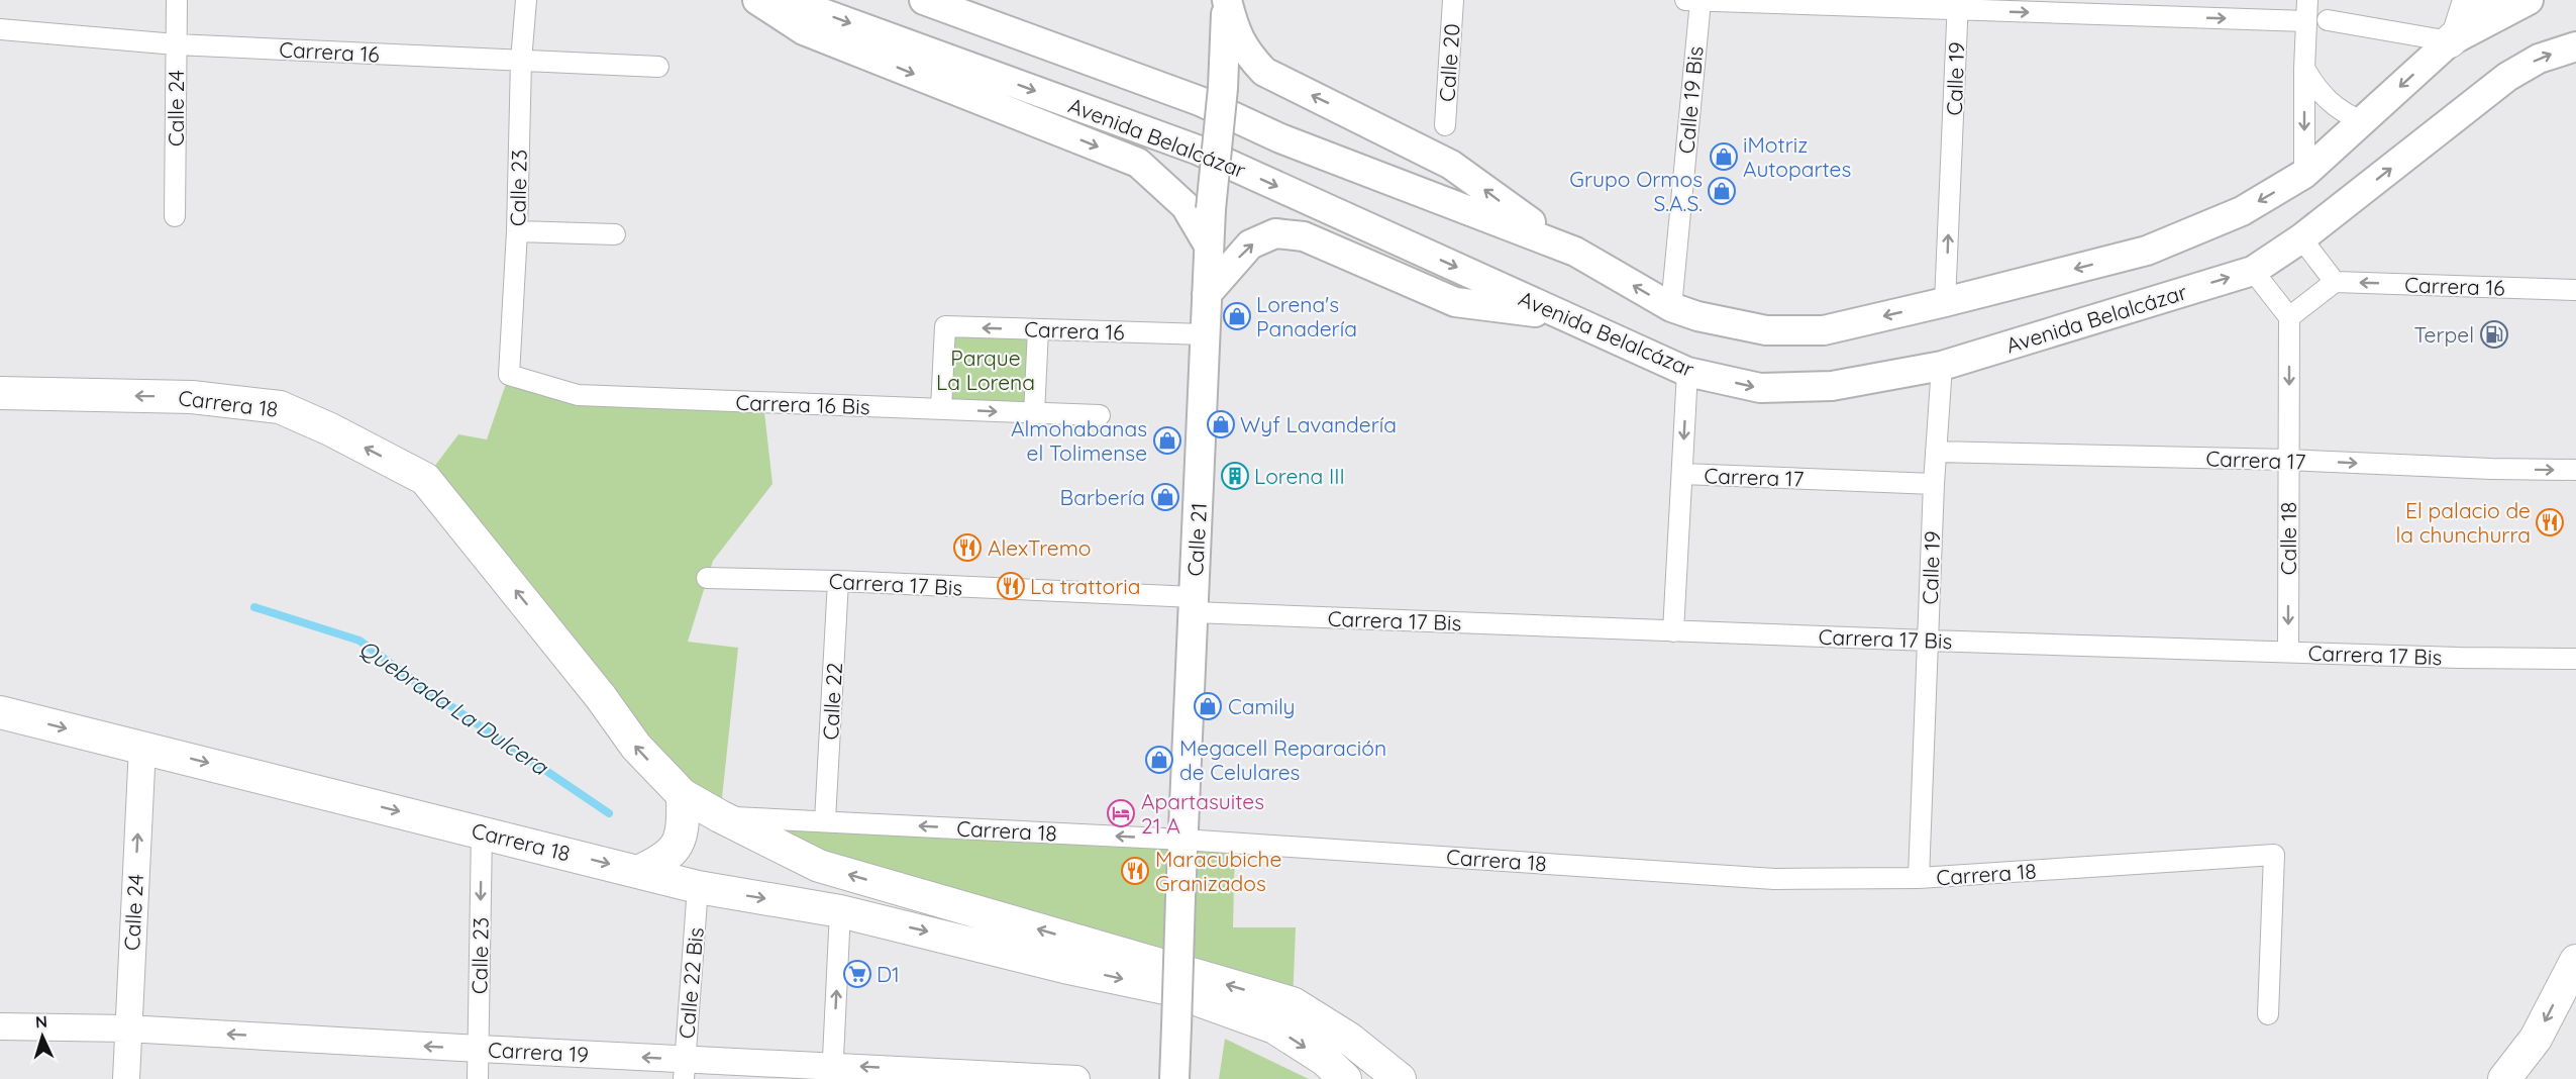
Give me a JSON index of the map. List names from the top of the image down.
{
  "streets": {
    "main road": ["Avenida Belalcázar", "Carrera 18", "Calle 21"],
    "street": [
      "Carrera 16",
      "Calle 20",
      "Calle 19",
      "Calle 19 Bis",
      "Calle 24",
      "Calle 23",
      "Carrera 16 Bis",
      "Carrera 17",
      "Calle 18",
      "Carrera 17 Bis",
      "Calle 22",
      "Calle 22 Bis",
      "Carrera 19"
    ]
  },
  "crossings": [
    ["Carrera 16", "Calle 24"],
    ["Carrera 16", "Calle 23"],
    ["Carrera 16", "Carrera 16 Bis"],
    ["Carrera 16", "Calle 21"],
    ["Calle 19", "Avenida Belalcázar"],
    ["Calle 19", "Carrera 18"],
    ["Calle 19", "Carrera 17"],
    ["Calle 19", "Carrera 17 Bis"],
    ["Calle 24", "Carrera 18"],
    ["Calle 24", "Carrera 19"],
    ["Calle 23", "Carrera 18"],
    ["Calle 23", "Carrera 16 Bis"],
    ["Calle 23", "Carrera 19"],
    ["Carrera 18", "Calle 21"],
    ["Carrera 18", "Calle 22"],
    ["Carrera 18", "Calle 22 Bis"],
    ["Carrera 17", "Calle 18"],
    ["Calle 18", "Carrera 17 Bis"],
    ["Calle 21", "Carrera 17 Bis"],
    ["Carrera 17 Bis", "Calle 22"],
    ["Calle 22 Bis", "Carrera 19"]
  ],
  "one_way": [
    "Calle 19",
    "Calle 24",
    "Calle 18",
    "Carrera 19"
  ],
  "water": ["Quebrada La Dulcera"],
  "parks": ["Parque La Lorena"],
  "places": {
    "shop": [
      "iMotriz Autopartes",
      "Grupo Ormos S.A.S.",
      "Lorena's Panadería",
      "Wyf Lavandería",
      "Almohabanas el Tolimense",
      "Barbería",
      "Camily",
      "Megacell Reparación de Celulares"
    ],
    "fuel station": ["Terpel"],
    "building": ["Lorena III"],
    "restaurant": [
      "El palacio de la chunchurra",
      "AlexTremo",
      "La trattoria",
      "Maracubiche Granizados"
    ],
    "hotel": ["Apartasuites 21 A"],
    "supermarket": ["D1"]
  },
  "north": "top"
}
